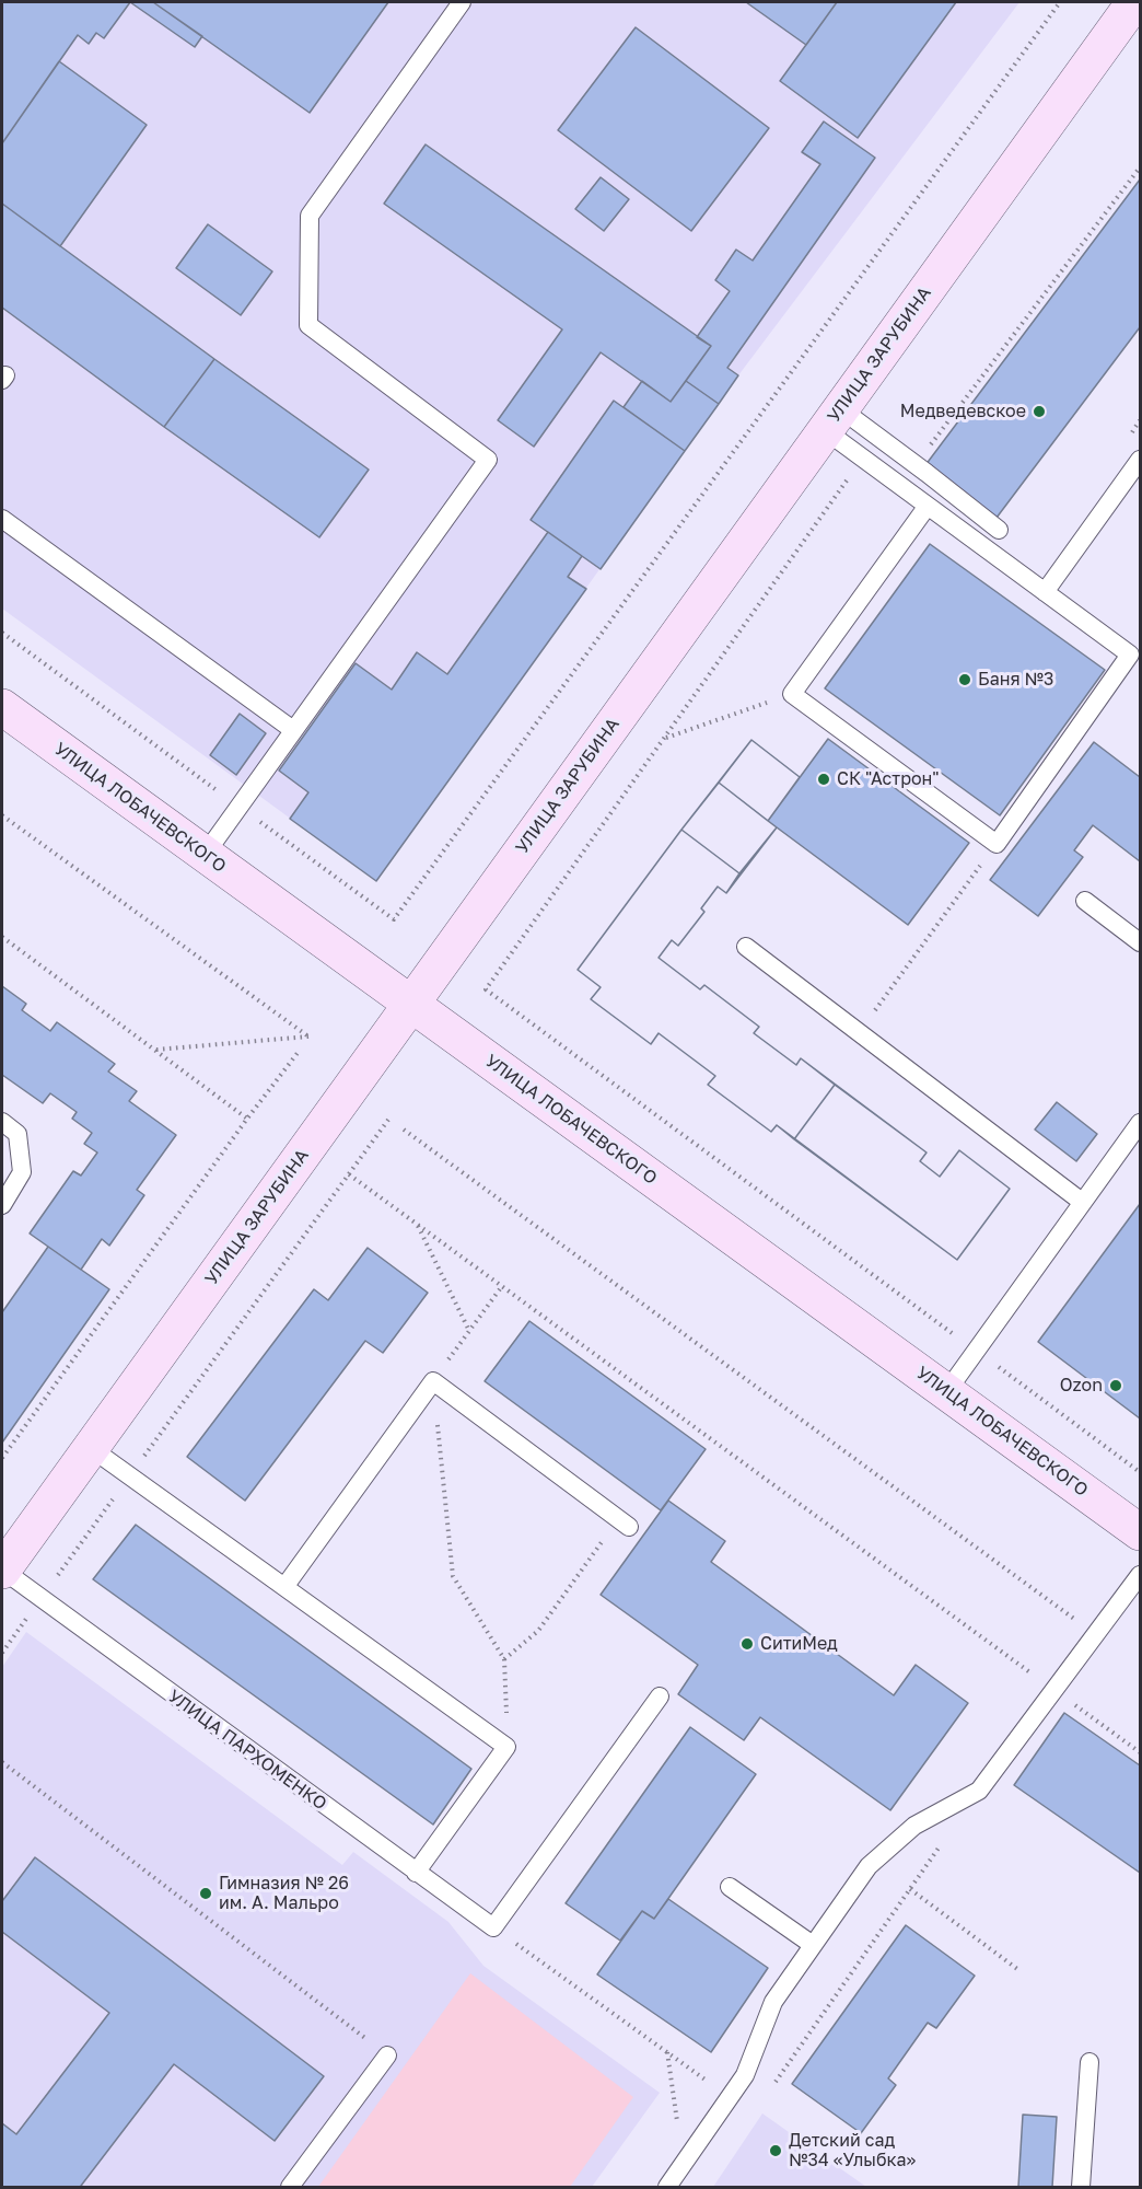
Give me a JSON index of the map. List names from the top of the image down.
{
  "streets": {
    "street": ["УЛИЦА ЗАРУБИНА", "УЛИЦА ЛОБАЧЕВСКОГО"],
    "lane": ["УЛИЦА ПАРХОМЕНКО"]
  },
  "crossings": [
    ["УЛИЦА ЗАРУБИНА", "УЛИЦА ЛОБАЧЕВСКОГО"],
    ["УЛИЦА ЗАРУБИНА", "УЛИЦА ПАРХОМЕНКО"]
  ],
  "places": [
    "Медведевское",
    "Баня №3",
    "СК \"Астрон\"",
    "Ozon",
    "СитиМед",
    "Гимназия № 26 им. А. Мальро",
    "Детский сад №34 «Улыбка»"
  ]
}
